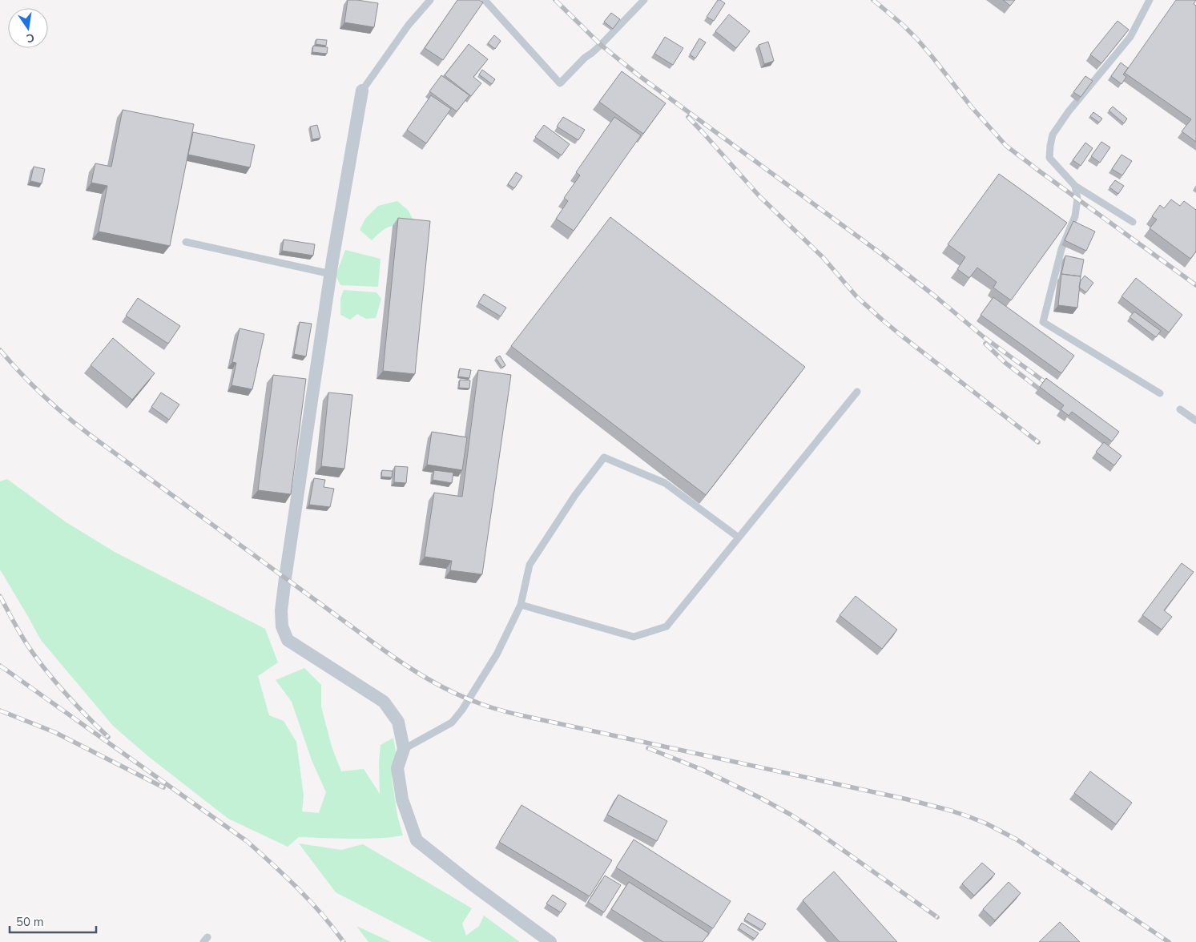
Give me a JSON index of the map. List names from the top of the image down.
{
  "scale_bar": "50 m",
  "north": "bottom"
}
